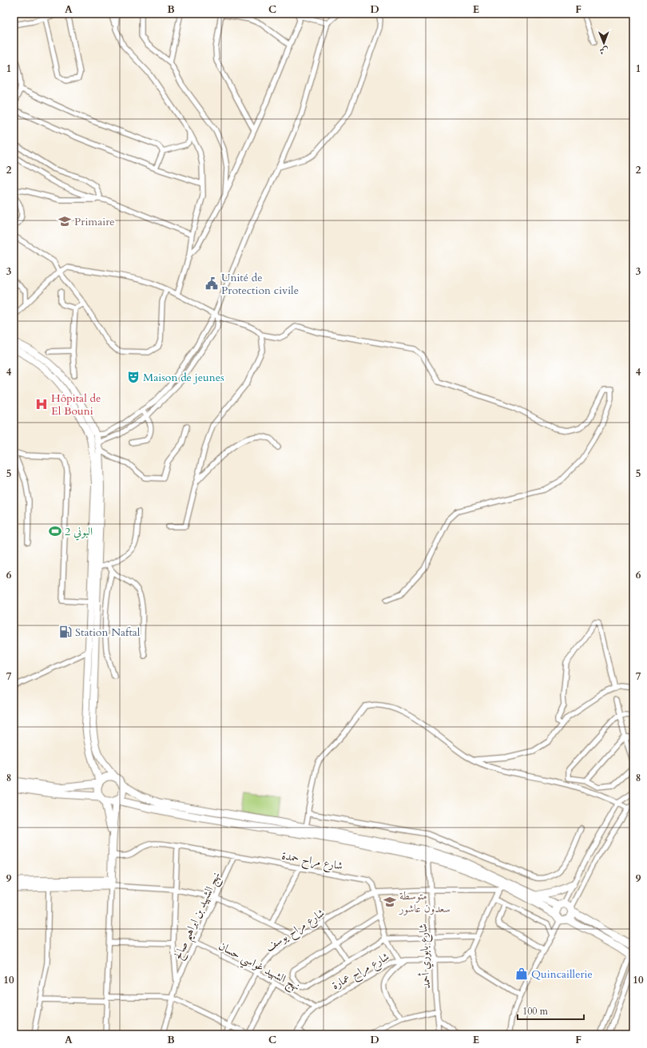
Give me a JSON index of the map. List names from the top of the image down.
{
  "streets": {
    "street": [
      "شارع مراح حمدة",
      "نهج الشهيد بن ابراهيم صالح",
      "شارع مراح يوسف",
      "شارع بابوري أحمد",
      "نهج الشهيد غواسي حسان",
      "شارع مراح عمارة"
    ]
  },
  "crossings": [
    ["شارع مراح حمدة", "نهج الشهيد بن ابراهيم صالح"],
    ["شارع مراح حمدة", "شارع مراح يوسف"],
    ["نهج الشهيد بن ابراهيم صالح", "نهج الشهيد غواسي حسان"],
    ["شارع مراح يوسف", "نهج الشهيد غواسي حسان"],
    ["شارع بابوري أحمد", "شارع مراح عمارة"],
    ["نهج الشهيد غواسي حسان", "شارع مراح عمارة"]
  ],
  "places": {
    "school or university": ["Primaire", "متوسطة سعدون عاشور"],
    "public building": ["Unité de Protection civile"],
    "theatre": ["Maison de jeunes"],
    "hospital": ["Hôpital de El Bouni"],
    "sports": ["البوني 2"],
    "fuel station": ["Station Naftal"],
    "shop": ["Quincaillerie"]
  },
  "scale_bar": "100 m",
  "north": "bottom",
  "grid": {
    "columns": [
      "A",
      "B",
      "C",
      "D",
      "E",
      "F"
    ],
    "rows": [
      "1",
      "2",
      "3",
      "4",
      "5",
      "6",
      "7",
      "8",
      "9",
      "10"
    ]
  }
}
